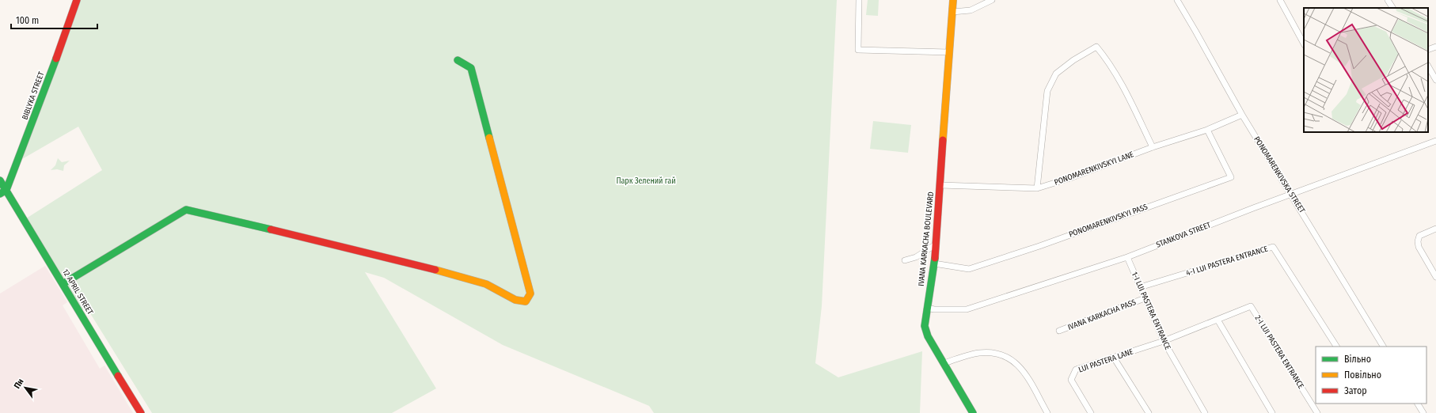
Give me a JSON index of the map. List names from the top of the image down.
{
  "streets": {
    "street": [
      "BIBLYKA STREET",
      "PONOMARENKIVSKYI LANE",
      "PONOMARENKIVSKA STREET",
      "PONOMARENKIVSKYI PASS",
      "STANKOVA STREET",
      "IVANA KARKACHA BOULEVARD",
      "4-I LUI PASTERA ENTRANCE",
      "12 APRIL STREET",
      "1-I LUI PASTERA ENTRANCE",
      "IVANA KARKACHA PASS",
      "2-I LUI PASTERA ENTRANCE",
      "LUI PASTERA LANE"
    ]
  },
  "crossings": [
    ["BIBLYKA STREET", "12 APRIL STREET"],
    ["PONOMARENKIVSKYI LANE", "PONOMARENKIVSKA STREET"],
    ["PONOMARENKIVSKYI LANE", "PONOMARENKIVSKYI PASS"],
    ["PONOMARENKIVSKYI LANE", "IVANA KARKACHA BOULEVARD"],
    ["PONOMARENKIVSKA STREET", "STANKOVA STREET"],
    ["PONOMARENKIVSKYI PASS", "IVANA KARKACHA BOULEVARD"],
    ["STANKOVA STREET", "IVANA KARKACHA BOULEVARD"],
    ["STANKOVA STREET", "1-I LUI PASTERA ENTRANCE"],
    ["4-I LUI PASTERA ENTRANCE", "1-I LUI PASTERA ENTRANCE"],
    ["1-I LUI PASTERA ENTRANCE", "IVANA KARKACHA PASS"],
    ["1-I LUI PASTERA ENTRANCE", "2-I LUI PASTERA ENTRANCE"],
    ["1-I LUI PASTERA ENTRANCE", "LUI PASTERA LANE"],
    ["2-I LUI PASTERA ENTRANCE", "LUI PASTERA LANE"]
  ],
  "parks": ["Парк Зелений гай"],
  "legend": ["Вільно", "Повільно", "Затор"],
  "scale_bar": "100 m",
  "north": "top left"
}
